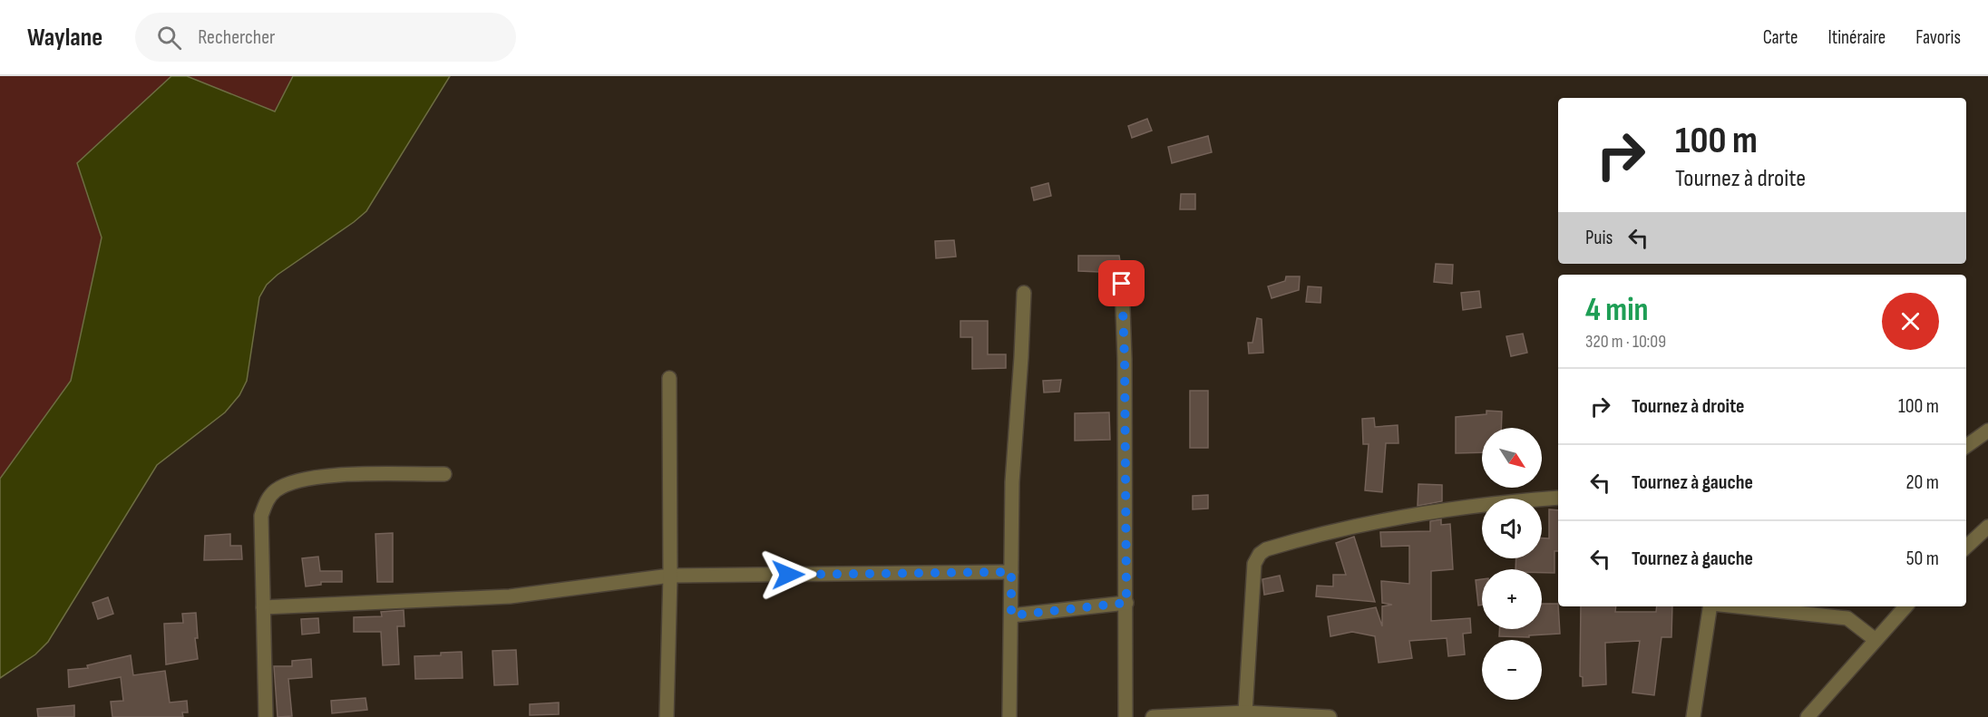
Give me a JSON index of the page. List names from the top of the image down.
{
  "north": "bottom right",
  "page": {
    "header": "Waylane",
    "search": "Rechercher",
    "nav": ["Carte", "Itinéraire", "Favoris"],
    "turn": ["100 m", "Tournez à droite"],
    "then": "Puis",
    "heading": ["4 min", "320 m · 10:09"],
    "list": [
      {
        "name": "Tournez à droite",
        "value": "100 m"
      },
      {
        "name": "Tournez à gauche",
        "value": "20 m"
      },
      {
        "name": "Tournez à gauche",
        "value": "50 m"
      }
    ],
    "map_buttons": ["+", "−"]
  }
}
